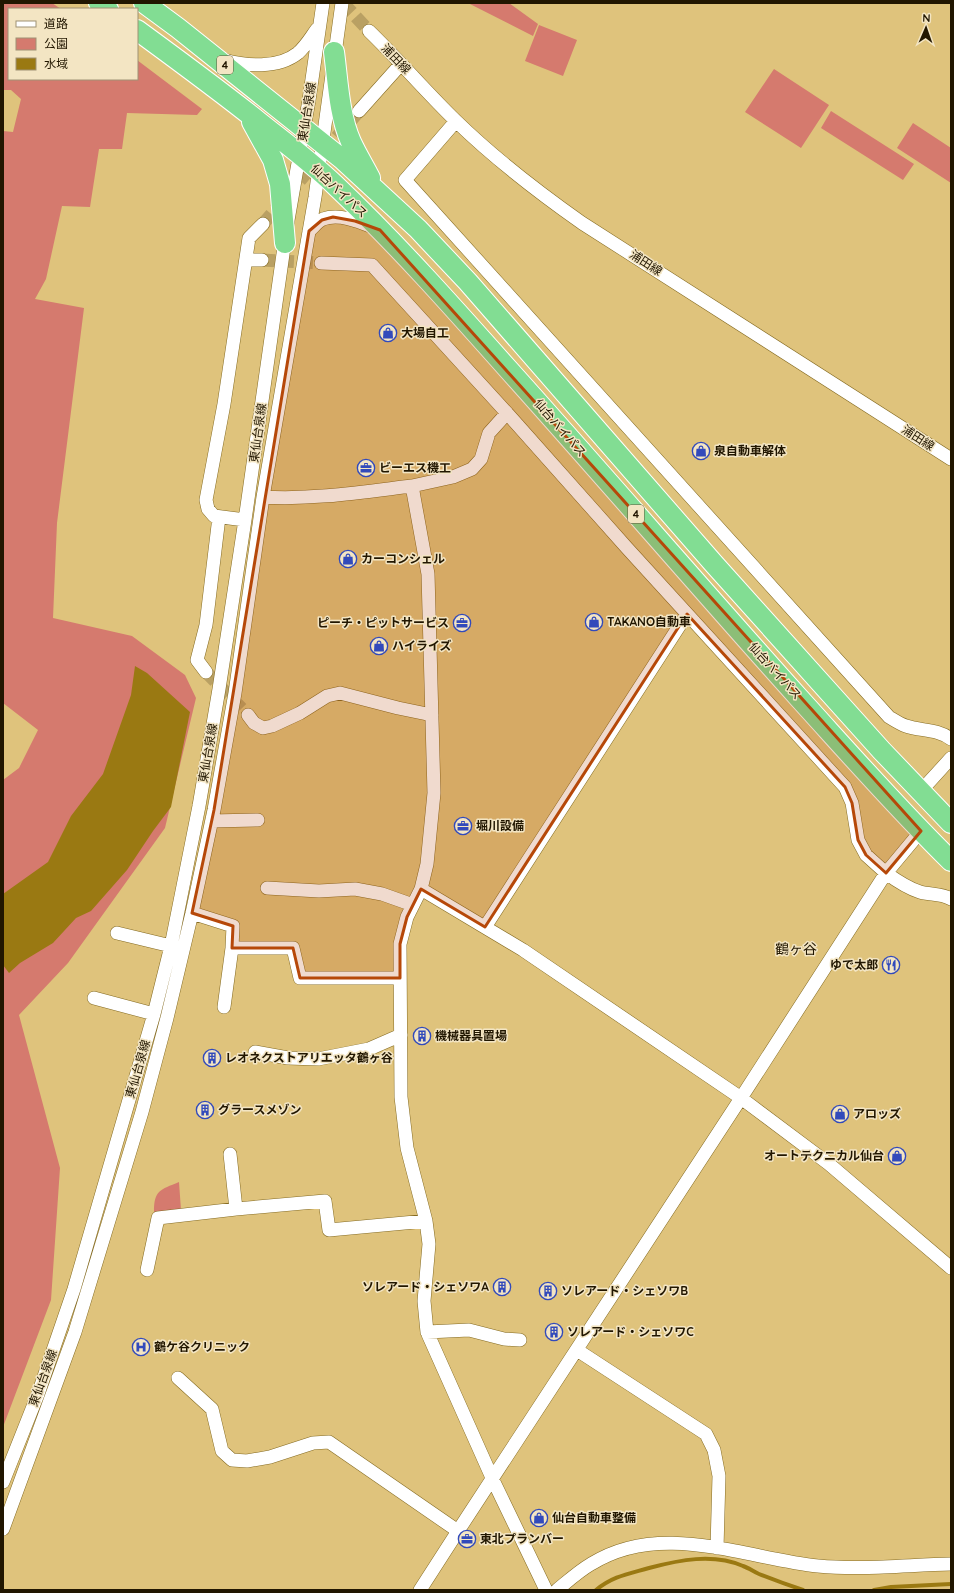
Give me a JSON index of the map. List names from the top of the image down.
{
  "streets": {
    "highway": ["4", "仙台バイパス"],
    "street": ["浦田線", "東仙台泉線"]
  },
  "crossings": [
    ["東仙台泉線", "仙台バイパス"]
  ],
  "districts": ["鶴ヶ谷"],
  "places": {
    "shop": [
      "大場自工",
      "泉自動車解体",
      "カーコンシェル",
      "TAKANO自動車",
      "ハイライズ",
      "アロッズ",
      "オートテクニカル仙台",
      "仙台自動車整備"
    ],
    "office": [
      "ビーエス機工",
      "ピーチ・ピットサービス",
      "堀川設備",
      "東北プランバー"
    ],
    "restaurant": ["ゆで太郎"],
    "building": [
      "機械器具置場",
      "レオネクストアリエッタ鶴ヶ谷",
      "グラースメゾン",
      "ソレアード・シェソワA",
      "ソレアード・シェソワB",
      "ソレアード・シェソワC"
    ],
    "hospital": ["鶴ケ谷クリニック"]
  },
  "legend": ["道路", "公園", "水域"],
  "north": "top"
}
